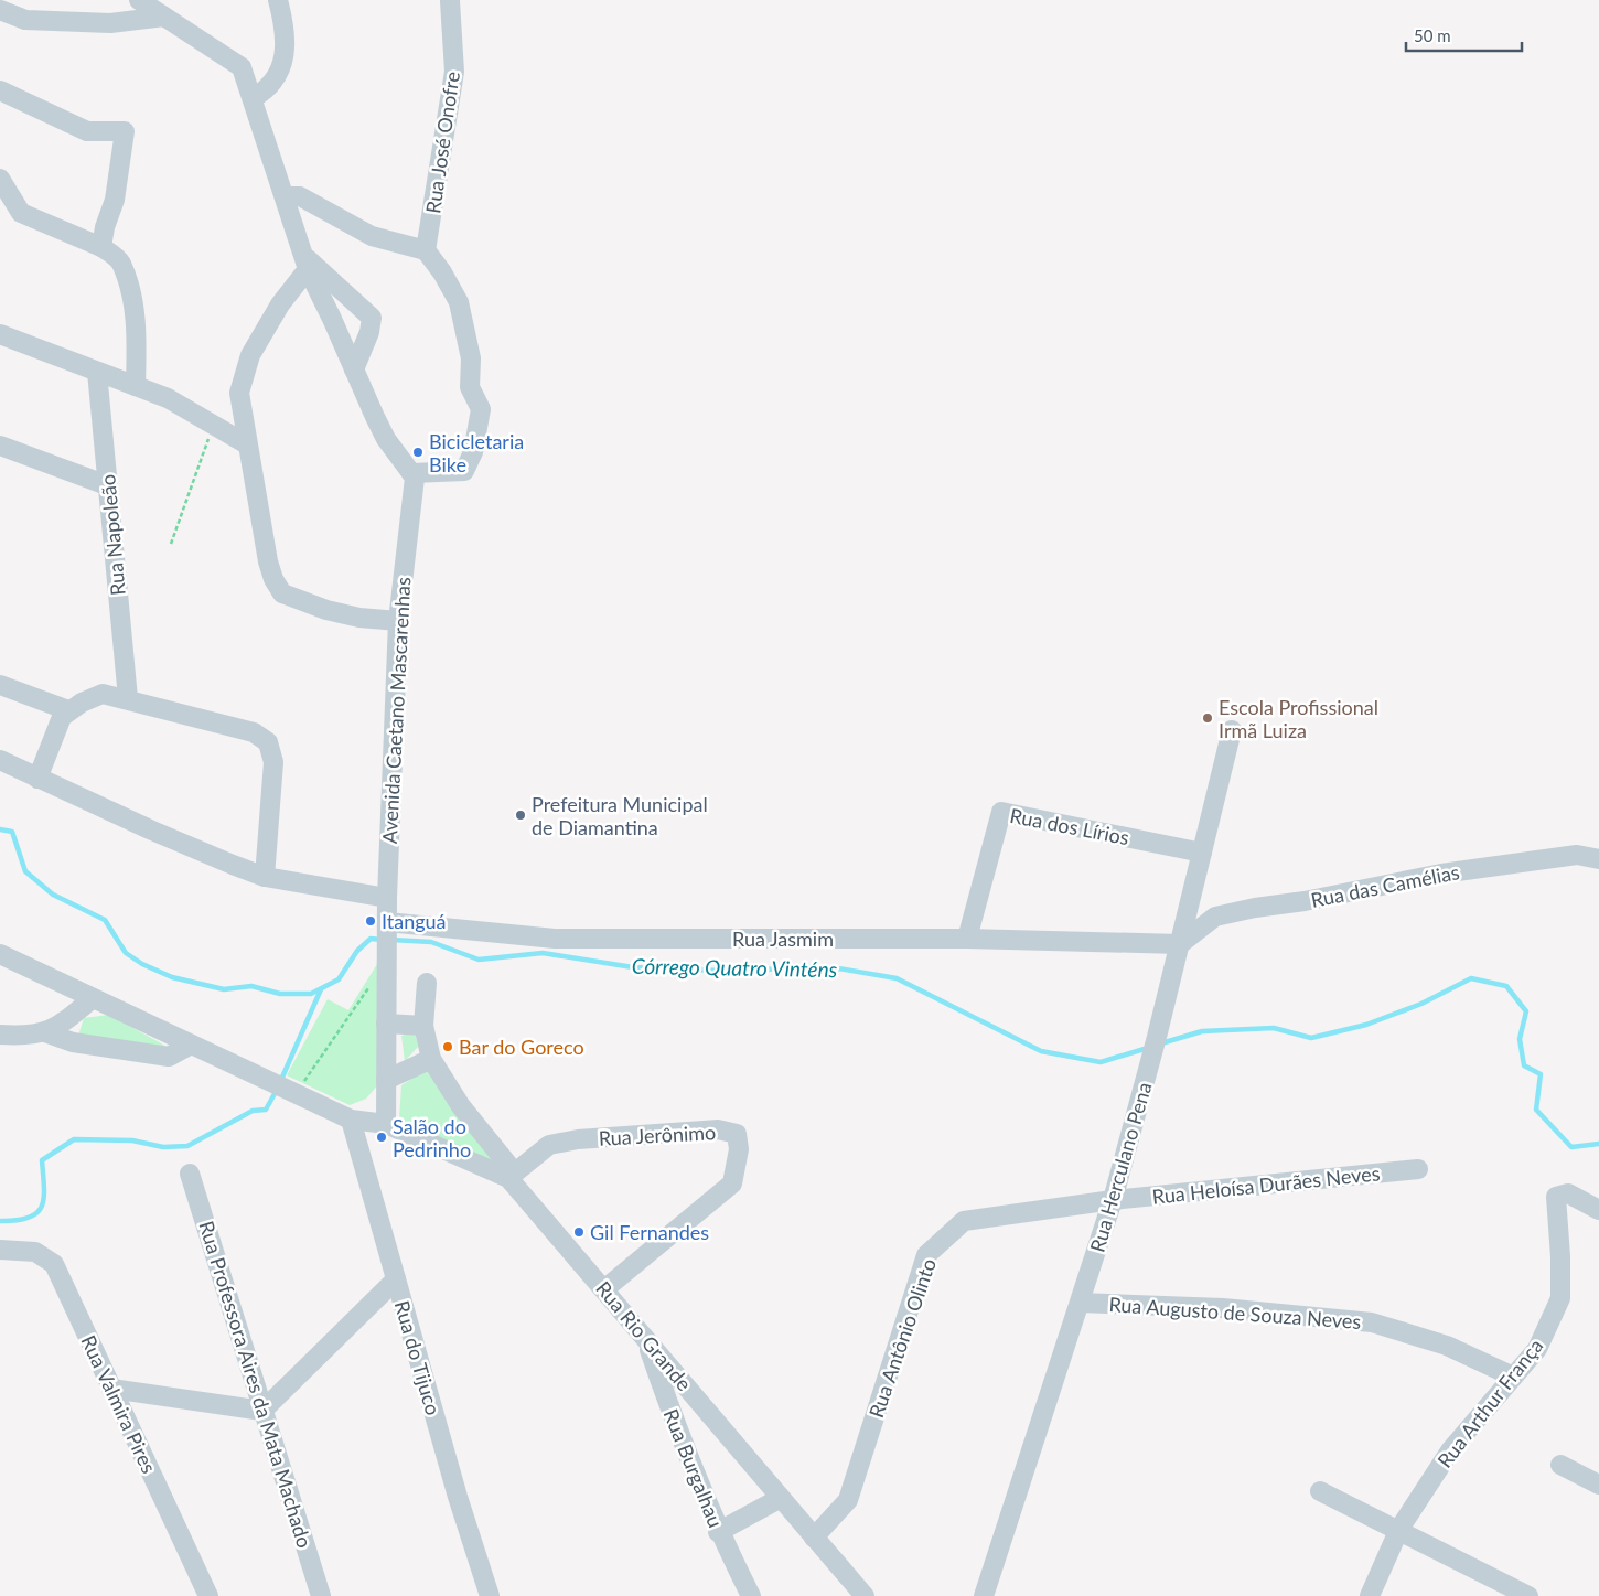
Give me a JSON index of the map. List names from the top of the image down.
{
  "streets": {
    "street": [
      "Rua José Onofre",
      "Rua Napoleão",
      "Avenida Caetano Mascarenhas",
      "Rua dos Lírios",
      "Rua das Camélias",
      "Rua Jasmim",
      "Rua Jerônimo",
      "Rua Herculano Pena",
      "Rua Heloísa Durães Neves",
      "Rua Augusto de Souza Neves",
      "Rua Rio Grande",
      "Rua Antônio Olinto",
      "Rua do Tijuco",
      "Rua Professora Aires da Mata Machado",
      "Rua Arthur França",
      "Rua Valmira Pires",
      "Rua Burgalhau"
    ]
  },
  "crossings": [
    ["Avenida Caetano Mascarenhas", "Rua Jasmim"],
    ["Avenida Caetano Mascarenhas", "Rua Rio Grande"],
    ["Rua dos Lírios", "Rua Jasmim"],
    ["Rua dos Lírios", "Rua Herculano Pena"],
    ["Rua das Camélias", "Rua Jasmim"],
    ["Rua das Camélias", "Rua Herculano Pena"],
    ["Rua Jasmim", "Rua Herculano Pena"],
    ["Rua Jerônimo", "Rua Rio Grande"],
    ["Rua Herculano Pena", "Rua Heloísa Durães Neves"],
    ["Rua Herculano Pena", "Rua Augusto de Souza Neves"],
    ["Rua Herculano Pena", "Rua Antônio Olinto"],
    ["Rua Heloísa Durães Neves", "Rua Antônio Olinto"],
    ["Rua Augusto de Souza Neves", "Rua Arthur França"],
    ["Rua Rio Grande", "Rua Antônio Olinto"],
    ["Rua Rio Grande", "Rua do Tijuco"],
    ["Rua Rio Grande", "Rua Burgalhau"]
  ],
  "water": ["Córrego Quatro Vinténs"],
  "places": [
    "Bicicletaria Bike",
    "Escola Profissional Irmã Luiza",
    "Prefeitura Municipal de Diamantina",
    "Itanguá",
    "Bar do Goreco",
    "Salão do Pedrinho",
    "Gil Fernandes"
  ],
  "scale_bar": "50 m"
}
